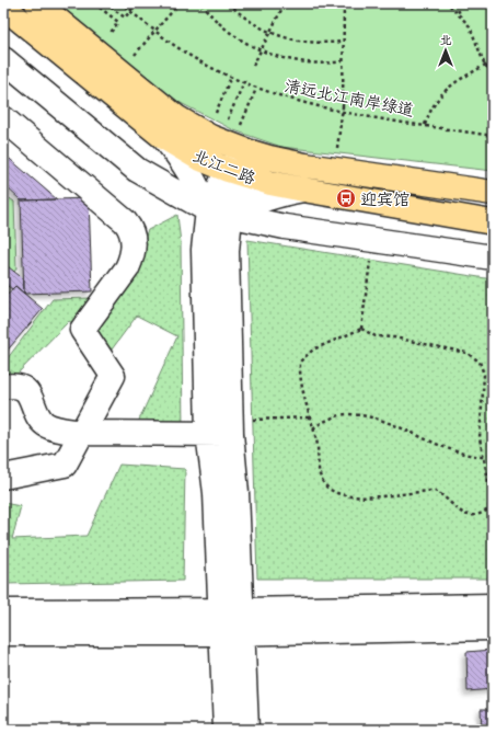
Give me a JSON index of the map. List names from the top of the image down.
{
  "streets": {
    "main road": ["北江二路"],
    "path": ["清远北江南岸绿道"]
  },
  "places": {
    "bus stop": ["迎宾馆"]
  },
  "north": "top"
}
